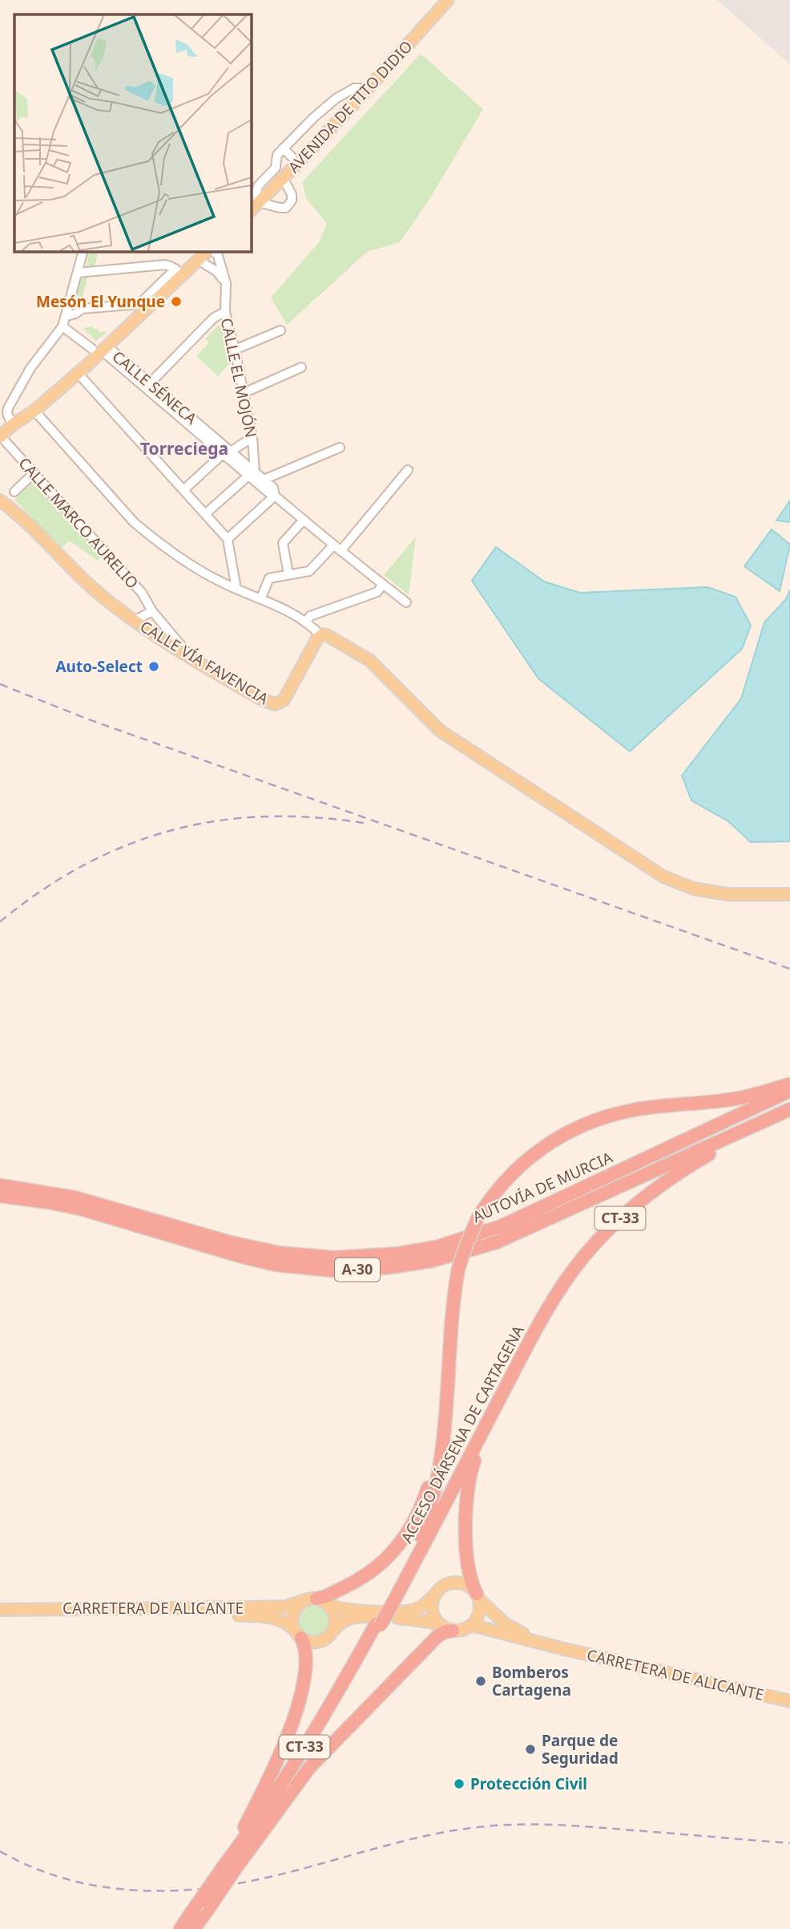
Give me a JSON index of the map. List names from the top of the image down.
{
  "streets": {
    "highway": [
      "AUTOVÍA DE MURCIA",
      "CT-33",
      "A-30",
      "ACCESO DÁRSENA DE CARTAGENA"
    ],
    "main road": ["AVENIDA DE TITO DIDIO", "CALLE VÍA FAVENCIA", "CARRETERA DE ALICANTE"],
    "street": ["CALLE EL MOJÓN", "CALLE SÉNECA", "CALLE MARCO AURELIO"]
  },
  "crossings": [
    ["CALLE EL MOJÓN", "CALLE SÉNECA"],
    ["CALLE MARCO AURELIO", "CALLE VÍA FAVENCIA"],
    ["AUTOVÍA DE MURCIA", "ACCESO DÁRSENA DE CARTAGENA"],
    ["CT-33", "ACCESO DÁRSENA DE CARTAGENA"]
  ],
  "districts": ["Torreciega"],
  "places": [
    "Mesón El Yunque",
    "Auto-Select",
    "Bomberos Cartagena",
    "Parque de Seguridad",
    "Protección Civil"
  ]
}
